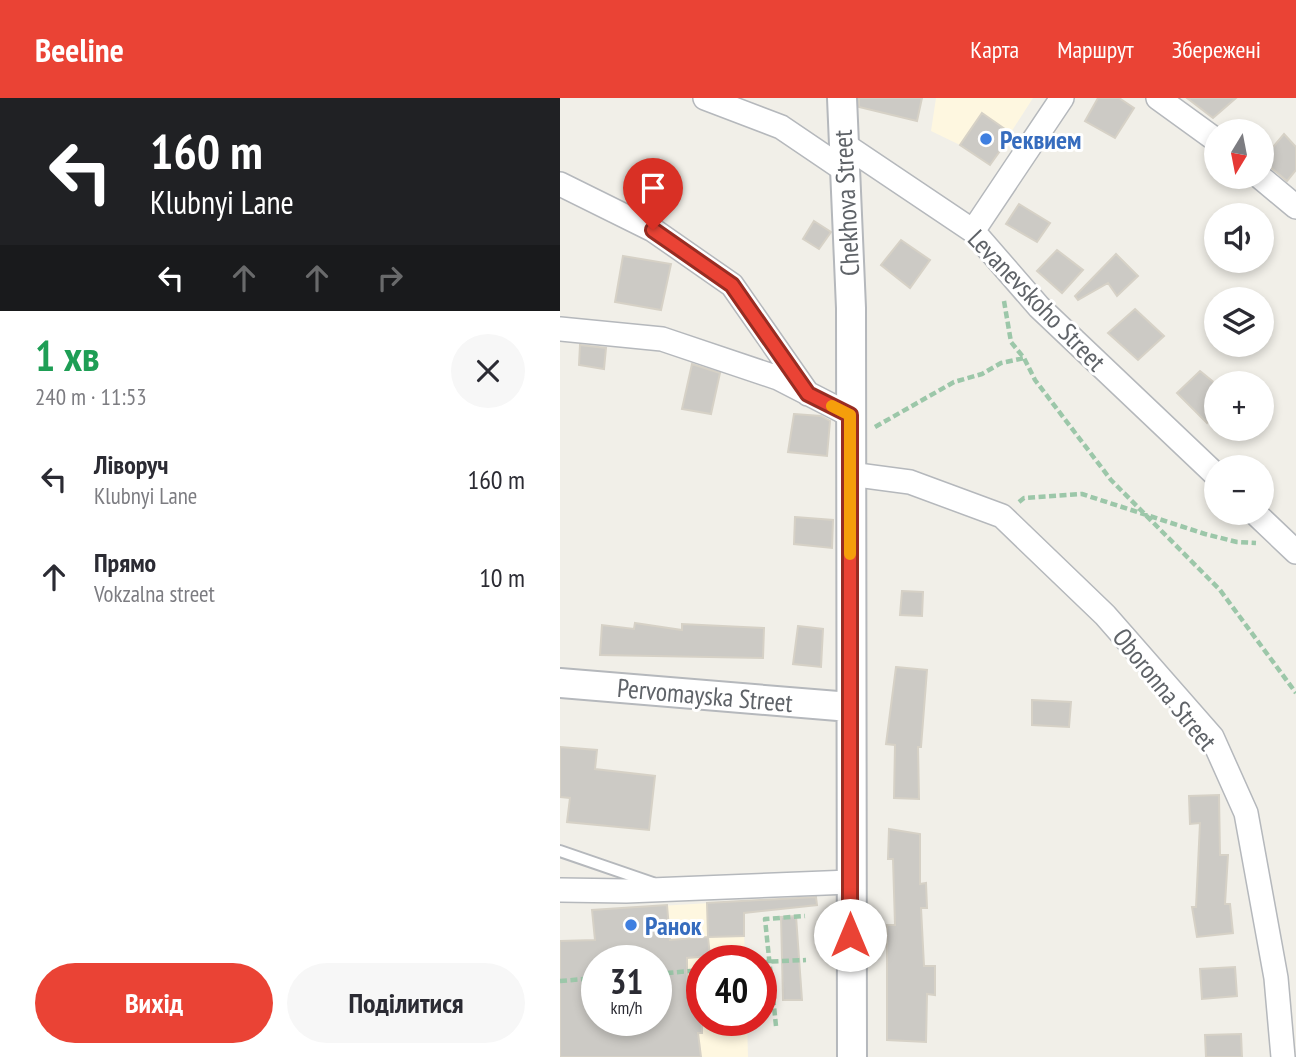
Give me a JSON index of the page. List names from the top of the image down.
{
  "streets": {
    "street": [
      "Chekhova Street",
      "Levanevskoho Street",
      "Oboronna Street",
      "Pervomayska Street"
    ]
  },
  "crossings": [
    ["Chekhova Street", "Levanevskoho Street"],
    ["Chekhova Street", "Oboronna Street"],
    ["Chekhova Street", "Pervomayska Street"]
  ],
  "places": ["Реквием", "Ранок"],
  "north": "bottom",
  "page": {
    "header": "Beeline",
    "nav": ["Карта", "Маршрут", "Збережені"],
    "turn": ["160 m", "Klubnyi Lane"],
    "map_buttons": ["+", "−"],
    "heading": ["1 хв", "240 m · 11:53"],
    "list": [
      {
        "name": "Ліворуч",
        "note": "Klubnyi Lane",
        "value": "160 m"
      },
      {
        "name": "Прямо",
        "note": "Vokzalna street",
        "value": "10 m"
      }
    ],
    "speed": "31 km/h",
    "limit": "40",
    "buttons": ["Вихід", "Поділитися"]
  }
}
